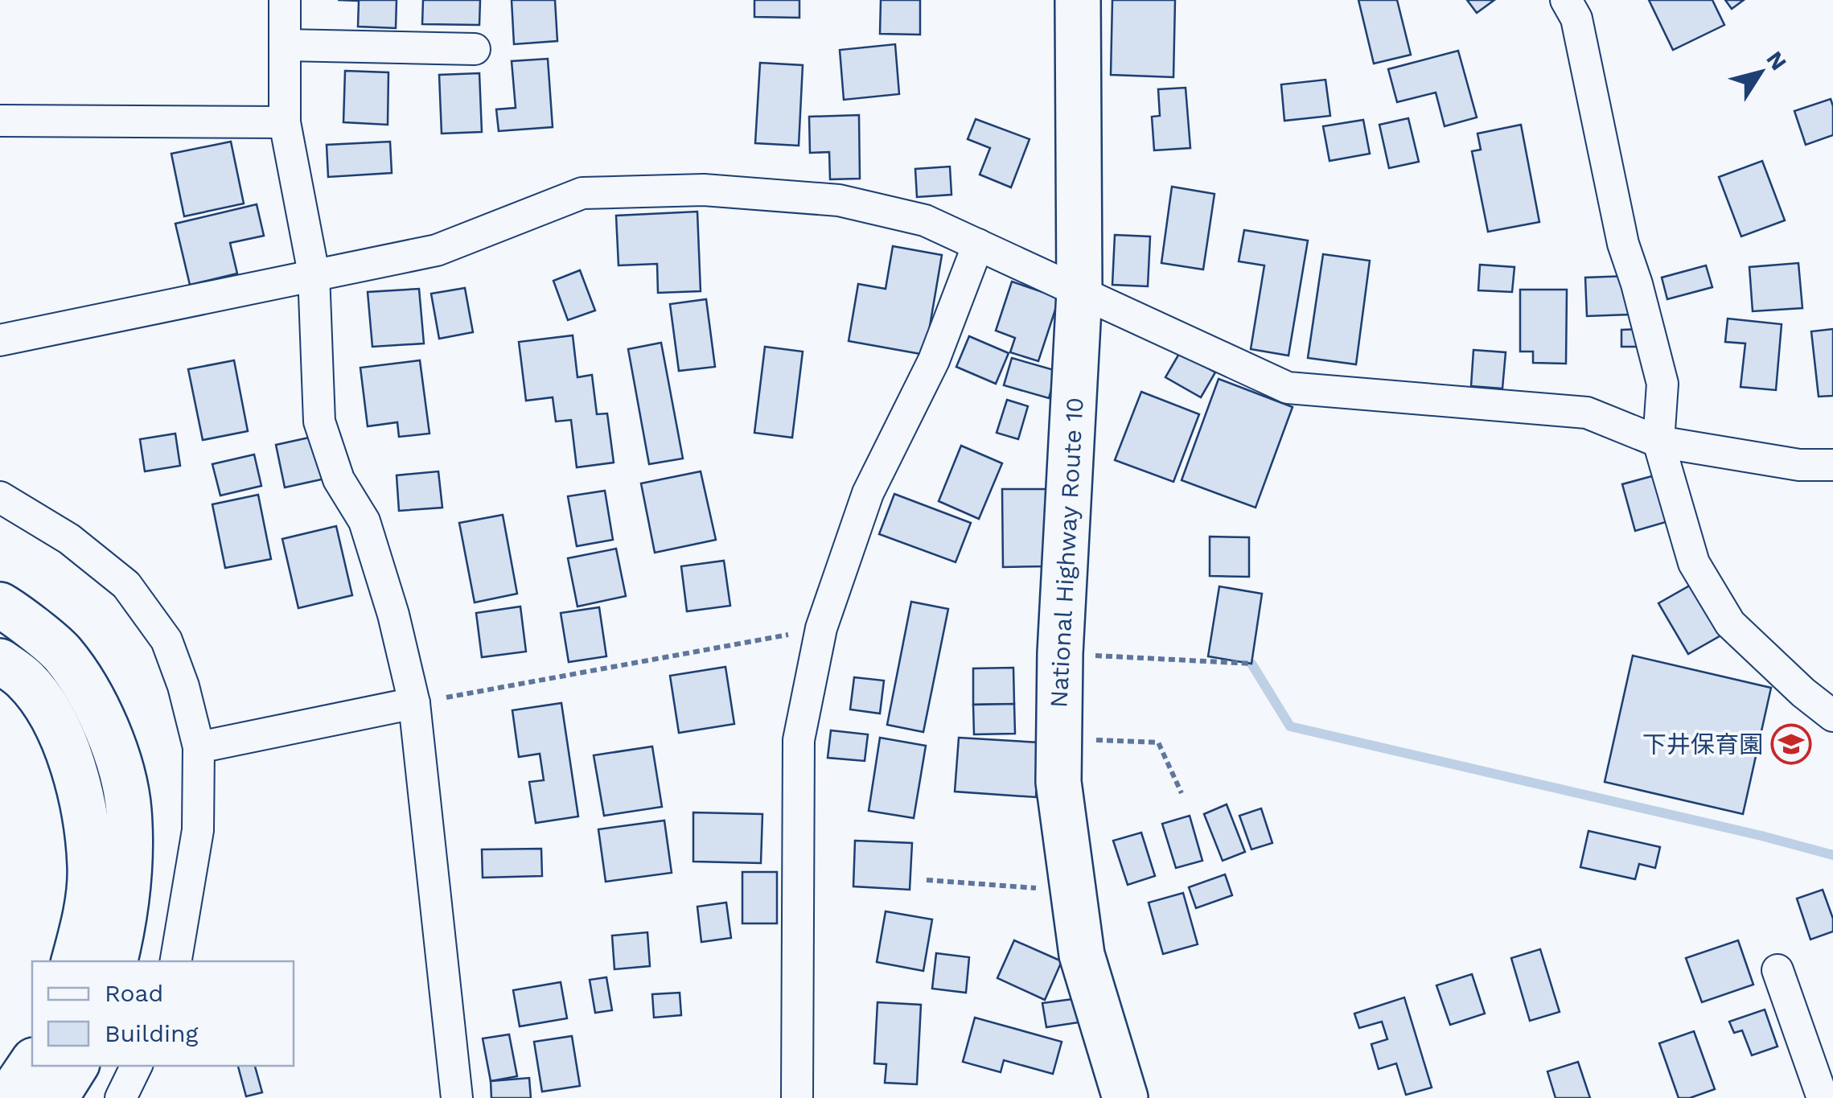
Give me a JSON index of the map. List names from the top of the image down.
{
  "streets": {
    "highway": ["National Highway Route 10"]
  },
  "places": {
    "school or university": ["下井保育園"]
  },
  "legend": ["Road", "Building"],
  "north": "top right"
}
